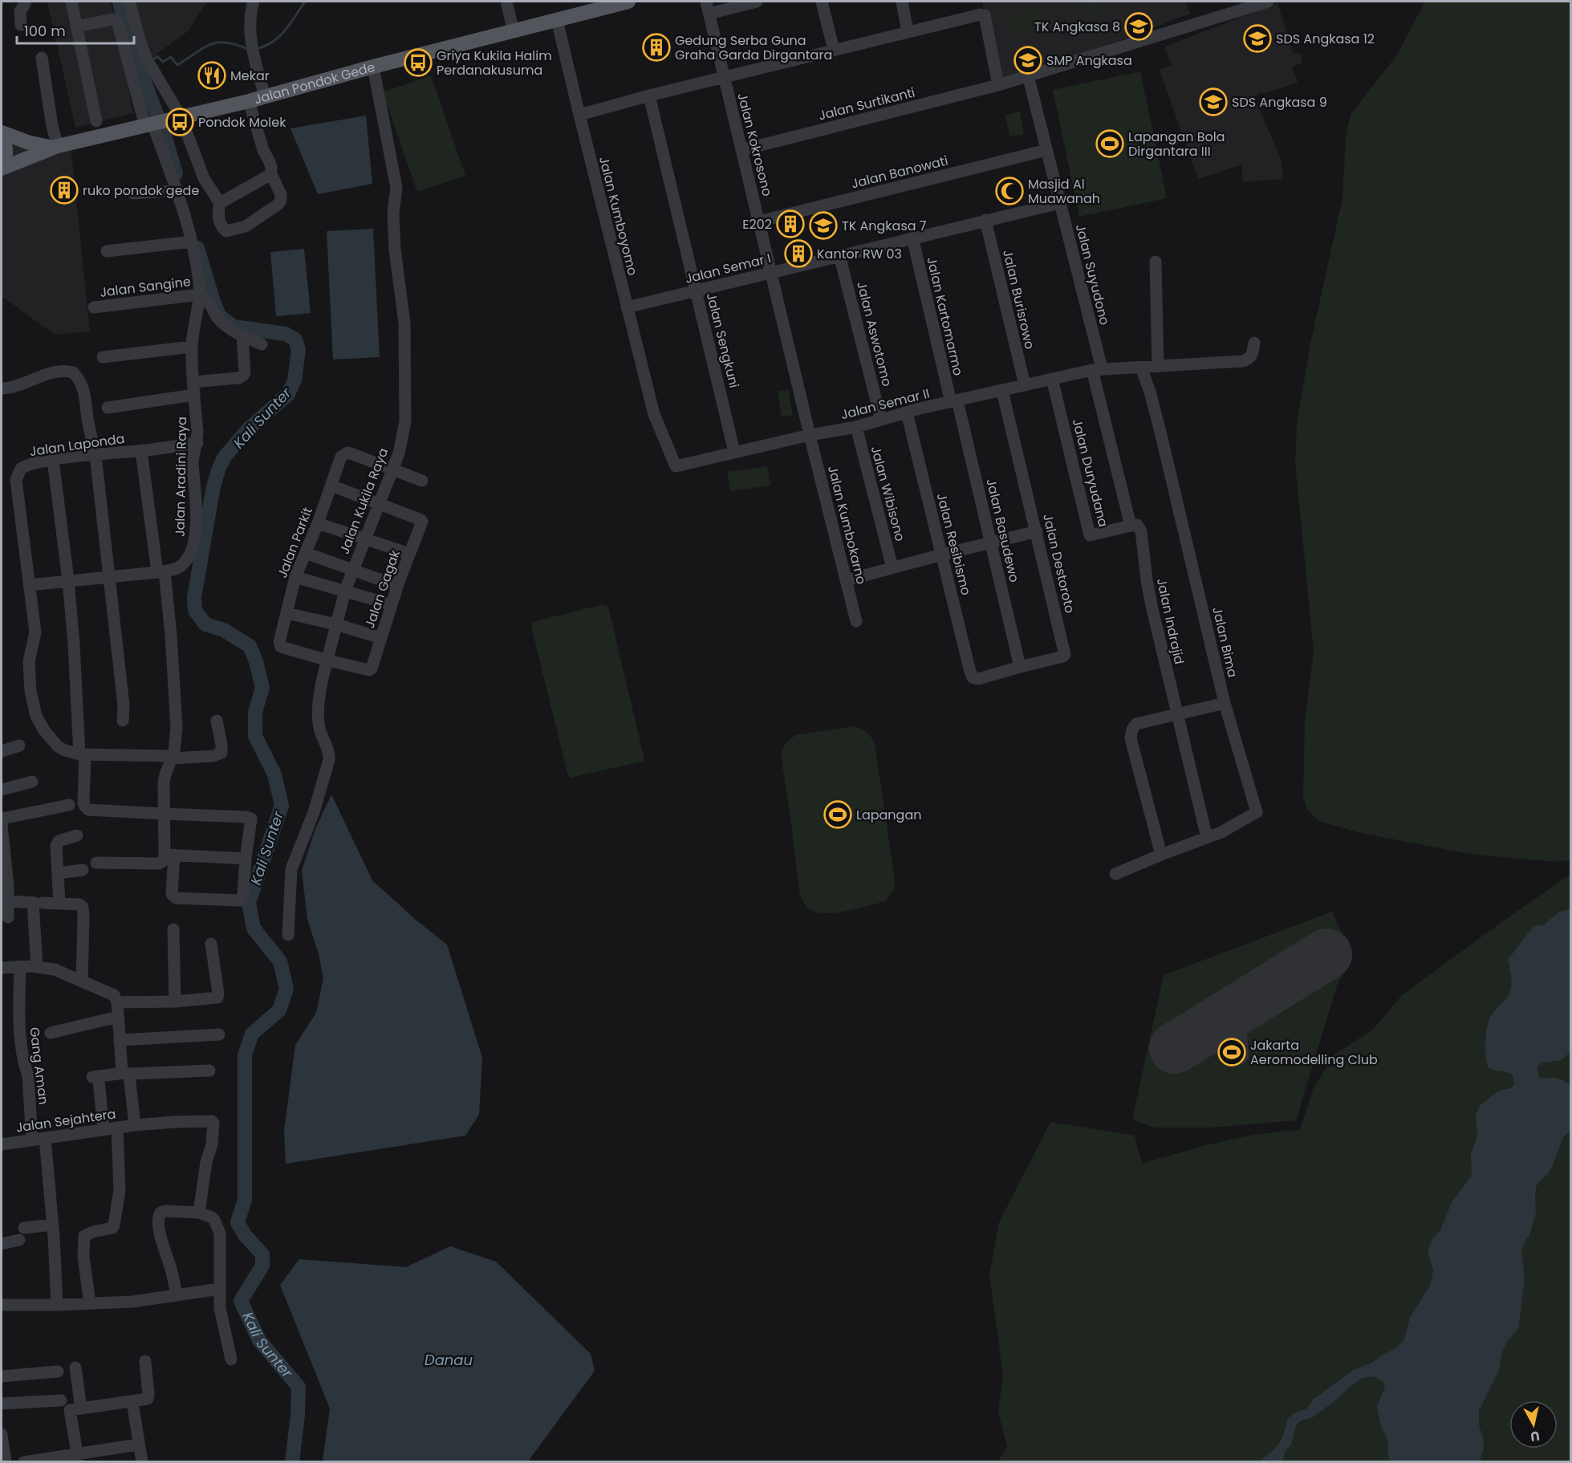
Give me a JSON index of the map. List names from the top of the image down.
{
  "streets": {
    "main road": ["Jalan Pondok Gede"],
    "street": [
      "Jalan Surtikanti",
      "Jalan Kokrosono",
      "Jalan Banowati",
      "Jalan Kumboyomo",
      "Jalan Semar I",
      "Jalan Suyudono",
      "Jalan Sangine",
      "Jalan Burisrowo",
      "Jalan Kartomarmo",
      "Jalan Aswotomo",
      "Jalan Sengkuni",
      "Jalan Semar II",
      "Jalan Laponda",
      "Jalan Duryudana",
      "Jalan Aradini Raya",
      "Jalan Wibisono",
      "Jalan Kukila Raya",
      "Jalan Kumbokarno",
      "Jalan Basudewo",
      "Jalan Parkit",
      "Jalan Resibismo",
      "Jalan Destoroto",
      "Jalan Gagak",
      "Jalan Indrajid",
      "Jalan Bima",
      "Gang Aman",
      "Jalan Sejahtera"
    ]
  },
  "crossings": [
    ["Jalan Pondok Gede", "Jalan Kumboyomo"],
    ["Jalan Pondok Gede", "Jalan Aradini Raya"],
    ["Jalan Pondok Gede", "Jalan Kukila Raya"],
    ["Jalan Surtikanti", "Jalan Kokrosono"],
    ["Jalan Surtikanti", "Jalan Suyudono"],
    ["Jalan Kokrosono", "Jalan Banowati"],
    ["Jalan Kokrosono", "Jalan Semar I"],
    ["Jalan Kokrosono", "Jalan Semar II"],
    ["Jalan Kokrosono", "Jalan Kumbokarno"],
    ["Jalan Banowati", "Jalan Suyudono"],
    ["Jalan Kumboyomo", "Jalan Semar I"],
    ["Jalan Kumboyomo", "Jalan Semar II"],
    ["Jalan Semar I", "Jalan Suyudono"],
    ["Jalan Semar I", "Jalan Burisrowo"],
    ["Jalan Semar I", "Jalan Kartomarmo"],
    ["Jalan Semar I", "Jalan Aswotomo"],
    ["Jalan Semar I", "Jalan Sengkuni"],
    ["Jalan Suyudono", "Jalan Semar II"],
    ["Jalan Suyudono", "Jalan Indrajid"],
    ["Jalan Sangine", "Jalan Aradini Raya"],
    ["Jalan Burisrowo", "Jalan Semar II"],
    ["Jalan Kartomarmo", "Jalan Semar II"],
    ["Jalan Kartomarmo", "Jalan Basudewo"],
    ["Jalan Aswotomo", "Jalan Semar II"],
    ["Jalan Sengkuni", "Jalan Semar II"],
    ["Jalan Semar II", "Jalan Duryudana"],
    ["Jalan Semar II", "Jalan Wibisono"],
    ["Jalan Semar II", "Jalan Kumbokarno"],
    ["Jalan Semar II", "Jalan Basudewo"],
    ["Jalan Semar II", "Jalan Resibismo"],
    ["Jalan Semar II", "Jalan Destoroto"],
    ["Jalan Semar II", "Jalan Indrajid"],
    ["Jalan Laponda", "Jalan Aradini Raya"],
    ["Jalan Duryudana", "Jalan Indrajid"],
    ["Jalan Kukila Raya", "Jalan Parkit"],
    ["Jalan Kukila Raya", "Jalan Gagak"],
    ["Jalan Basudewo", "Jalan Destoroto"],
    ["Jalan Parkit", "Jalan Gagak"],
    ["Jalan Resibismo", "Jalan Destoroto"],
    ["Gang Aman", "Jalan Sejahtera"]
  ],
  "water": ["Kali Sunter", "Danau"],
  "places": {
    "school or university": [
      "TK Angkasa 8",
      "SDS Angkasa 12",
      "SMP Angkasa",
      "SDS Angkasa 9",
      "TK Angkasa 7"
    ],
    "building": [
      "Gedung Serba Guna Graha Garda Dirgantara",
      "ruko pondok gede",
      "E202",
      "Kantor RW 03"
    ],
    "bus stop": ["Griya Kukila Halim Perdanakusuma", "Pondok Molek"],
    "restaurant": ["Mekar"],
    "sports": ["Lapangan Bola Dirgantara III", "Lapangan", "Jakarta Aeromodelling Club"],
    "mosque": ["Masjid Al Muawanah"]
  },
  "scale_bar": "100 m",
  "north": "bottom"
}
